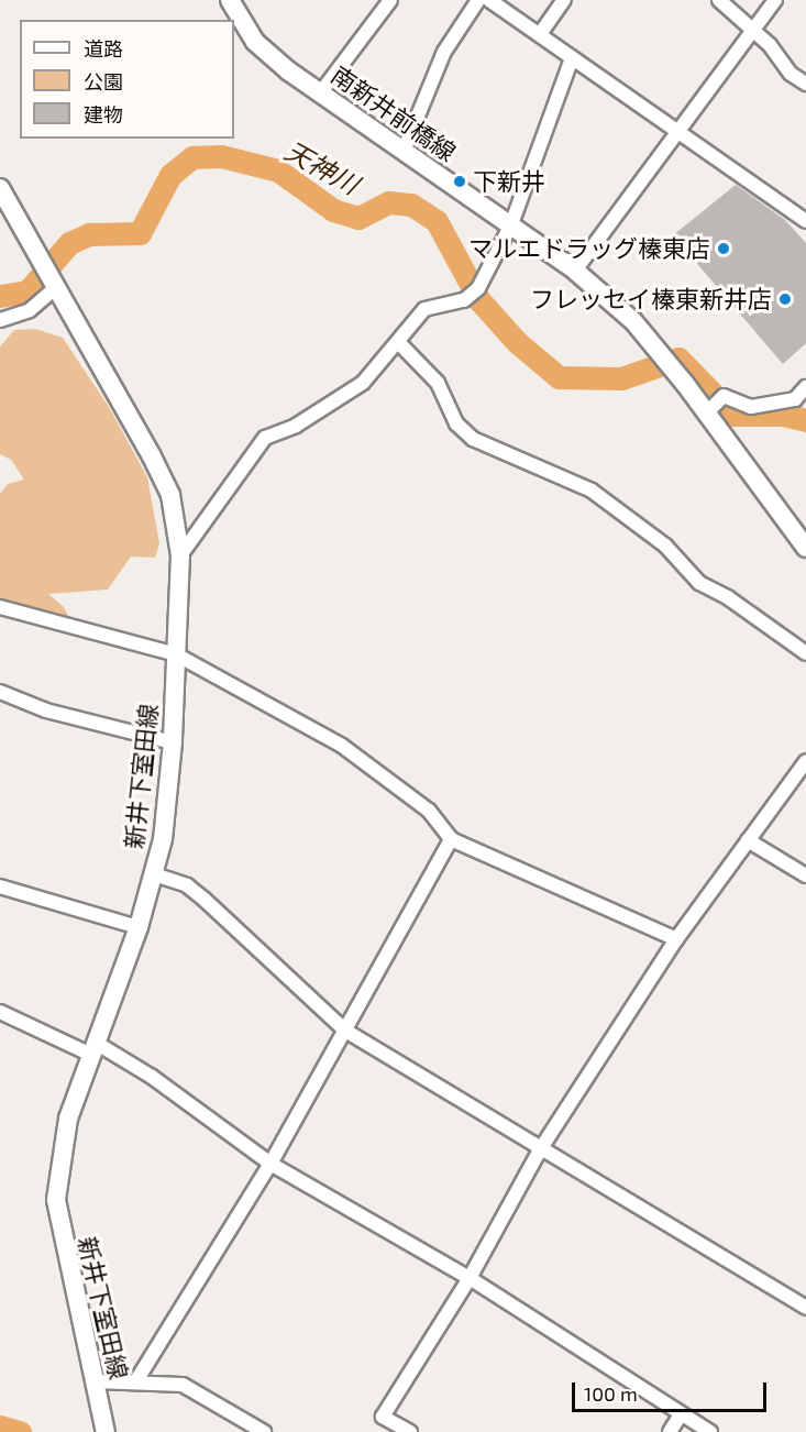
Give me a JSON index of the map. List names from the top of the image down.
{
  "streets": {
    "main road": ["南新井前橋線", "新井下室田線"]
  },
  "water": ["天神川"],
  "places": ["下新井", "マルエドラッグ榛東店", "フレッセイ榛東新井店"],
  "legend": ["道路", "公園", "建物"],
  "scale_bar": "100 m"
}
